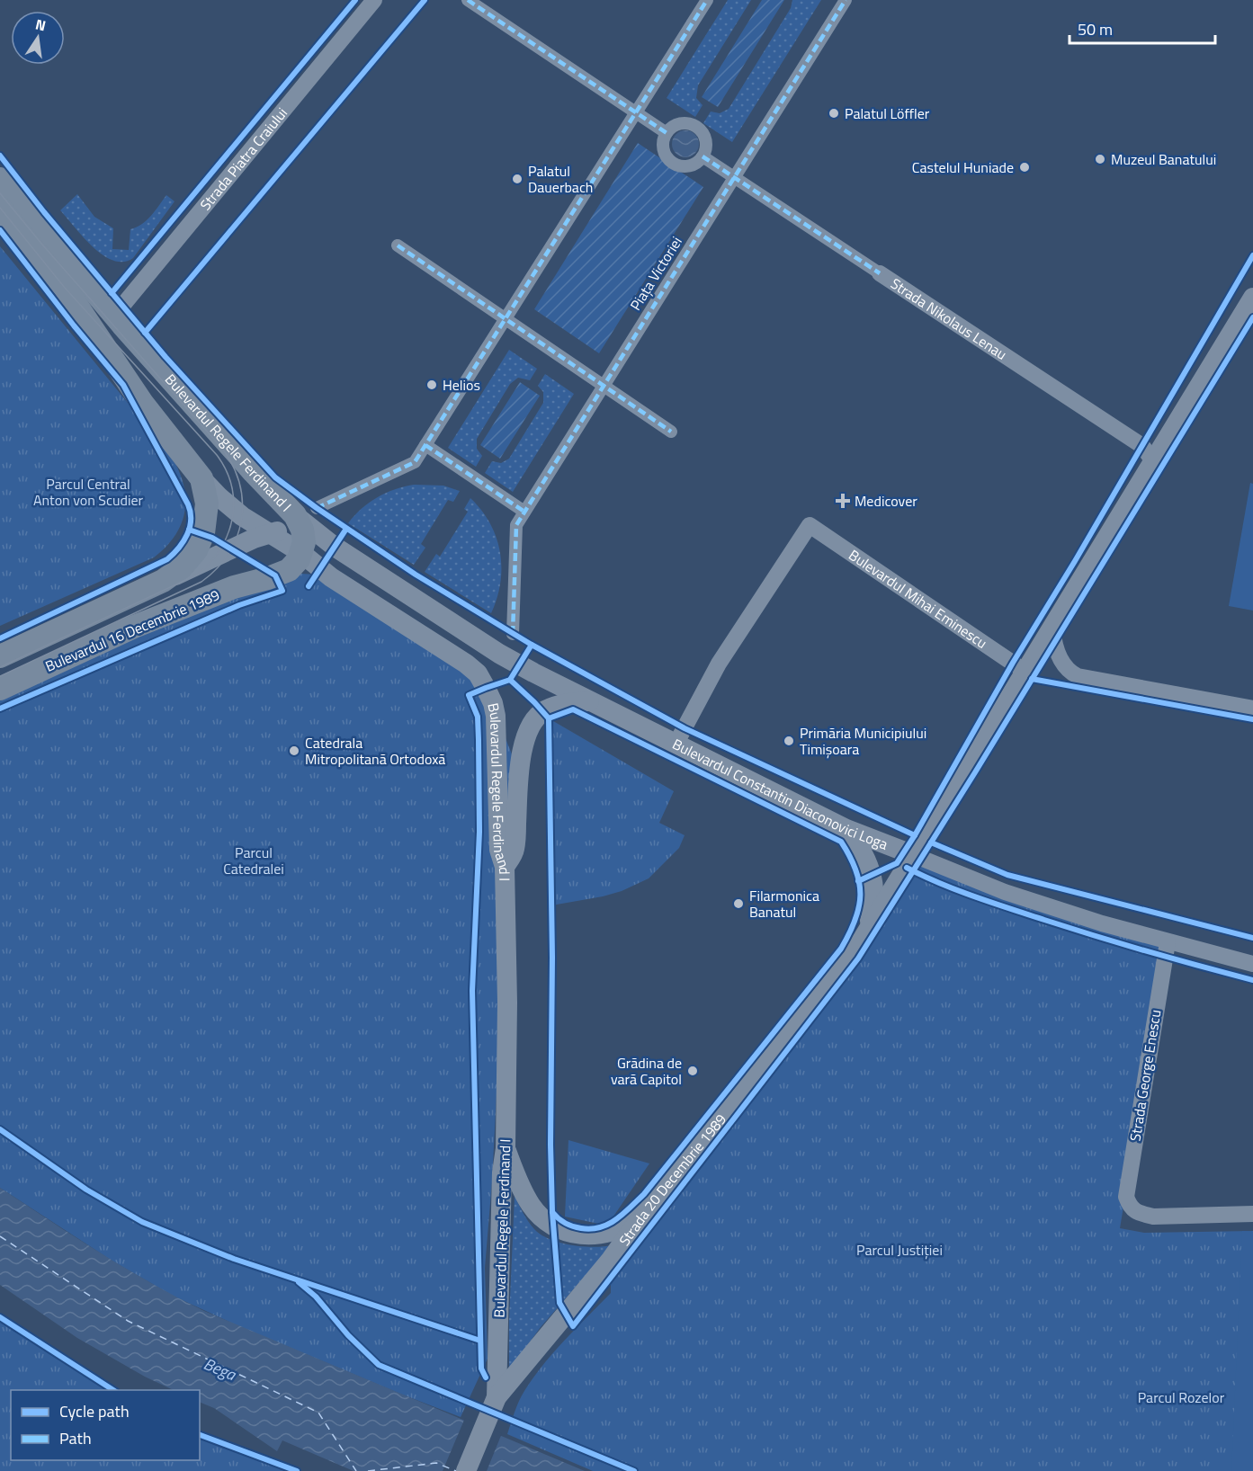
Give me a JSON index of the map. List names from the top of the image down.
{
  "streets": {
    "main road": ["Bulevardul Regele Ferdinand I", "Bulevardul 16 Decembrie 1989"],
    "street": [
      "Strada Piatra Craiului",
      "Piața Victoriei",
      "Strada Nikolaus Lenau",
      "Bulevardul Mihai Eminescu",
      "Bulevardul Constantin Diaconovici Loga",
      "Strada George Enescu",
      "Strada 20 Decembrie 1989"
    ]
  },
  "crossings": [
    ["Strada Piatra Craiului", "Bulevardul Regele Ferdinand I"],
    ["Piața Victoriei", "Strada Nikolaus Lenau"],
    ["Strada Nikolaus Lenau", "Strada 20 Decembrie 1989"],
    ["Bulevardul Regele Ferdinand I", "Bulevardul 16 Decembrie 1989"],
    ["Bulevardul Regele Ferdinand I", "Strada 20 Decembrie 1989"],
    ["Bulevardul Mihai Eminescu", "Bulevardul Constantin Diaconovici Loga"],
    ["Bulevardul Mihai Eminescu", "Strada 20 Decembrie 1989"],
    ["Bulevardul Constantin Diaconovici Loga", "Strada George Enescu"],
    ["Bulevardul Constantin Diaconovici Loga", "Strada 20 Decembrie 1989"]
  ],
  "water": ["Bega"],
  "parks": [
    "Parcul Central Anton von Scudier",
    "Parcul Catedralei",
    "Parcul Justiției",
    "Parcul Rozelor"
  ],
  "places": {
    "other": [
      "Palatul Löffler",
      "Muzeul Banatului",
      "Castelul Huniade",
      "Palatul Dauerbach",
      "Helios",
      "Primăria Municipiului Timișoara",
      "Catedrala Mitropolitană Ortodoxă",
      "Filarmonica Banatul",
      "Grădina de vară Capitol"
    ],
    "health": ["Medicover"]
  },
  "legend": ["Cycle path", "Path"],
  "scale_bar": "50 m",
  "north": "top"
}
